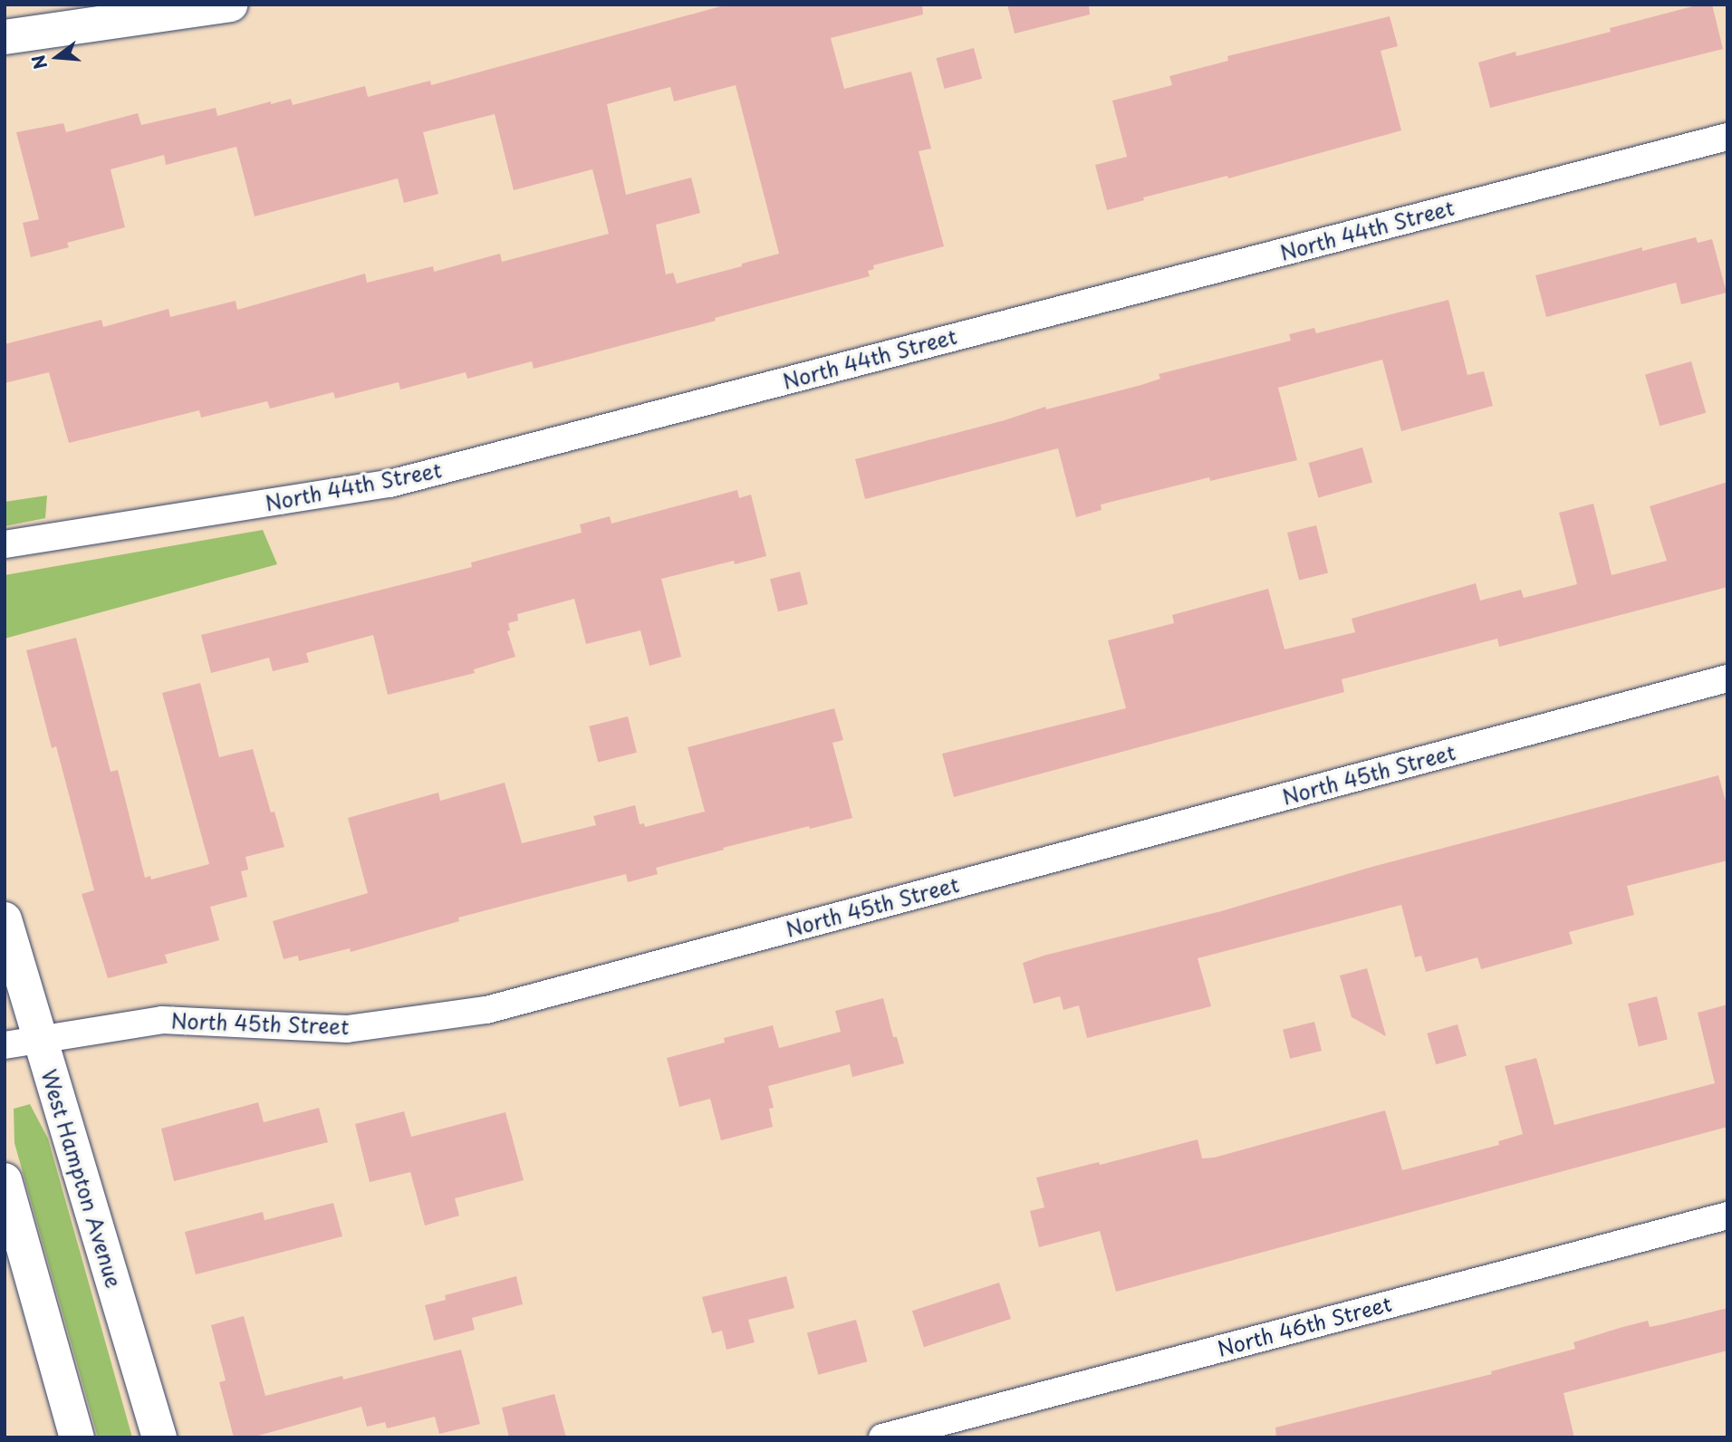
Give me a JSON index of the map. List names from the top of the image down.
{
  "streets": {
    "main road": ["West Hampton Avenue"],
    "street": ["North 44th Street", "North 45th Street", "North 46th Street"]
  },
  "crossings": [
    ["North 45th Street", "West Hampton Avenue"]
  ],
  "north": "left"
}
